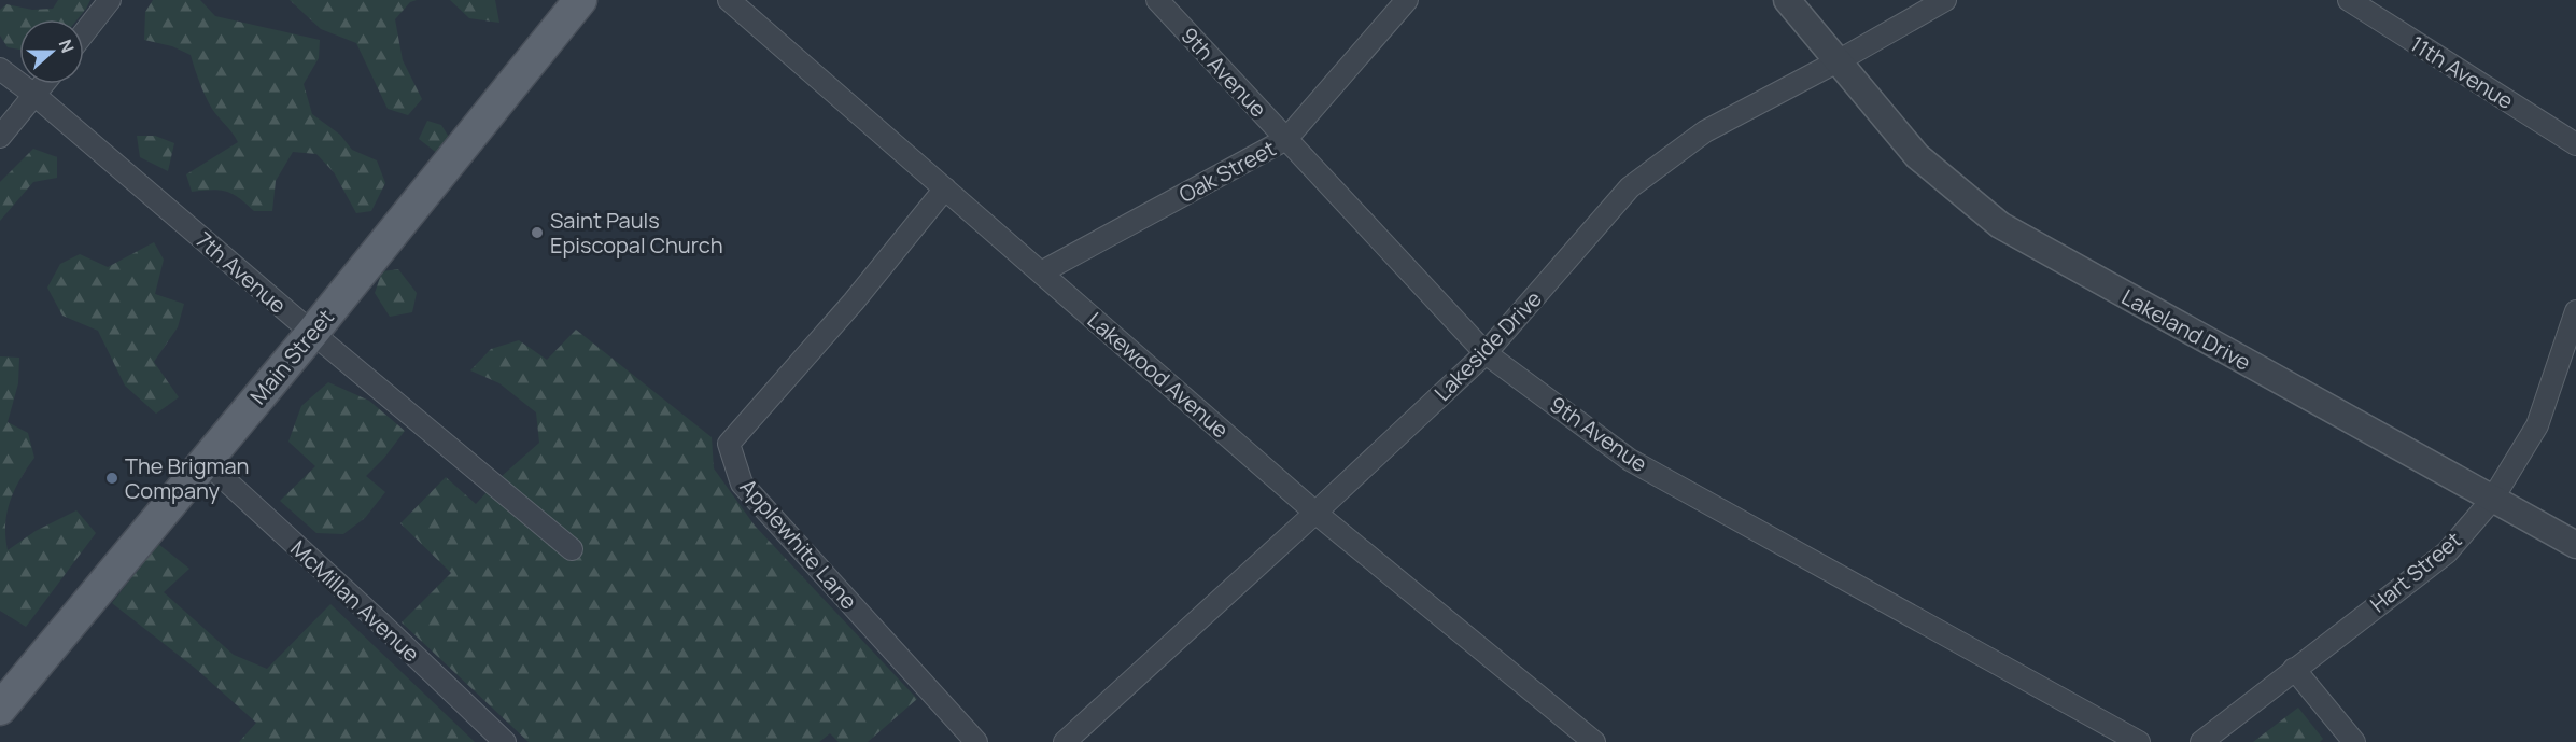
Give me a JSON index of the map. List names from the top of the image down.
{
  "streets": {
    "main road": ["Main Street"],
    "street": [
      "9th Avenue",
      "11th Avenue",
      "Oak Street",
      "7th Avenue",
      "Lakeland Drive",
      "Lakeside Drive",
      "Lakewood Avenue",
      "Applewhite Lane",
      "Hart Street",
      "McMillan Avenue"
    ]
  },
  "crossings": [
    ["9th Avenue", "Oak Street"],
    ["9th Avenue", "Lakeside Drive"],
    ["Oak Street", "Lakewood Avenue"],
    ["7th Avenue", "Main Street"],
    ["Lakeland Drive", "Lakeside Drive"],
    ["Lakeland Drive", "Hart Street"],
    ["Lakeside Drive", "Lakewood Avenue"],
    ["Main Street", "McMillan Avenue"],
    ["Lakewood Avenue", "Applewhite Lane"]
  ],
  "places": ["Saint Pauls Episcopal Church", "The Brigman Company"],
  "north": "right"
}
